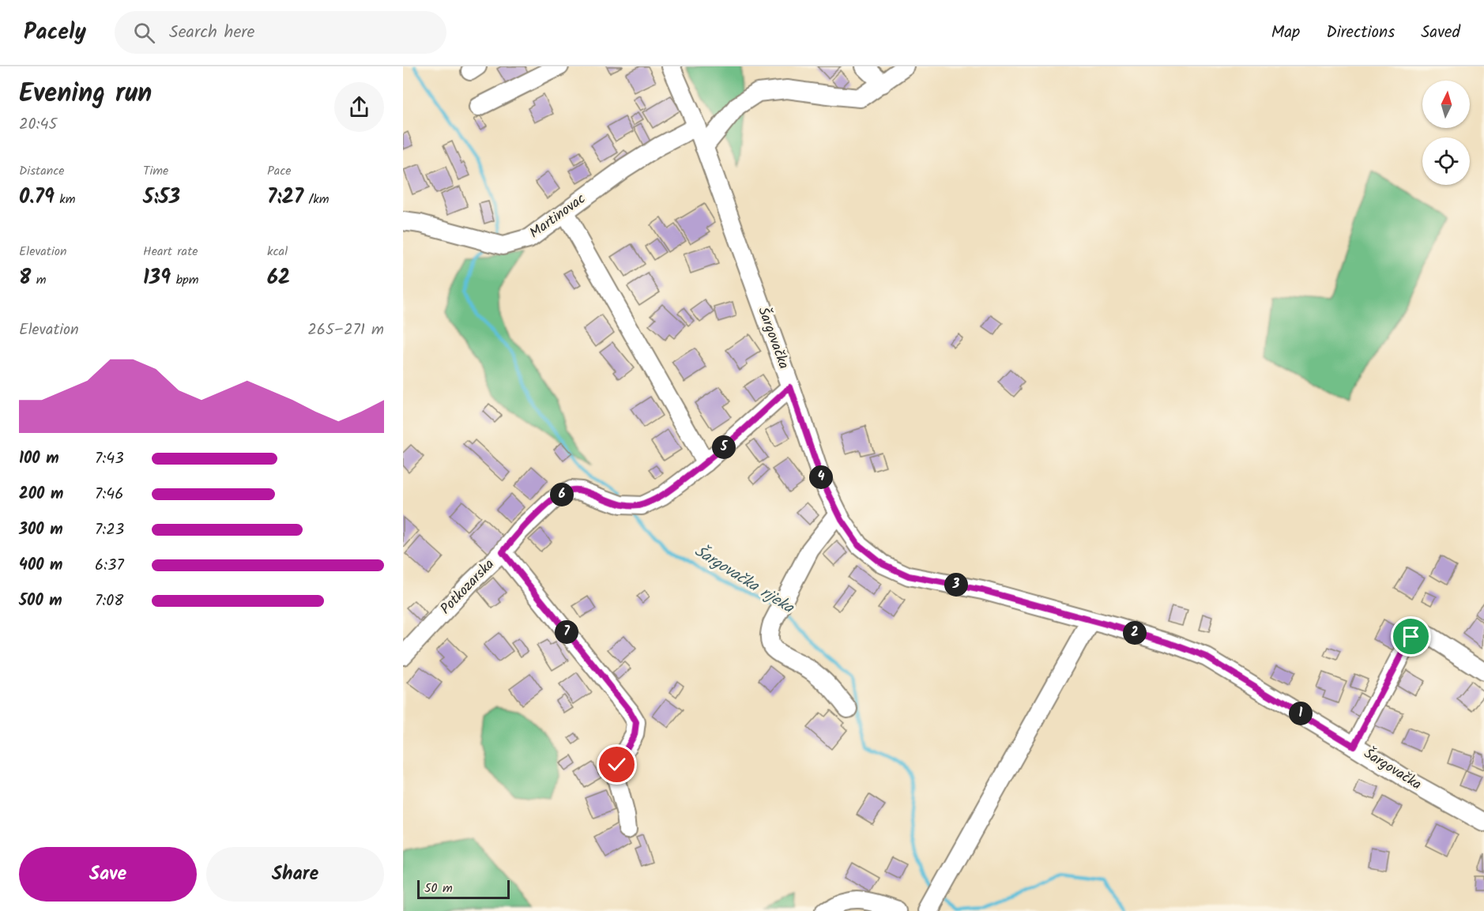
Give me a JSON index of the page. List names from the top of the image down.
{
  "streets": {
    "street": ["Martinovac", "Šargovačka", "Potkozarska"]
  },
  "crossings": [
    ["Martinovac", "Šargovačka"],
    ["Šargovačka", "Potkozarska"]
  ],
  "water": ["Šargovačka rijeka"],
  "scale_bar": "50 m",
  "north": "top",
  "page": {
    "header": "Pacely",
    "search": "Search here",
    "nav": ["Map", "Directions", "Saved"],
    "heading": ["Evening run", "20:45"],
    "stats": [
      ["Distance", "0.79 km"],
      ["Time", "5:53"],
      ["Pace", "7:27 /km"],
      ["Elevation", "8 m"],
      ["Heart rate", "139 bpm"],
      ["kcal", "62"]
    ],
    "chart": ["Elevation", "265–271 m"],
    "pins": [
      "5",
      "4",
      "6",
      "3",
      "7",
      "2",
      "1"
    ],
    "list": [
      {
        "name": "100 m",
        "note": "7:43"
      },
      {
        "name": "200 m",
        "note": "7:46"
      },
      {
        "name": "300 m",
        "note": "7:23"
      },
      {
        "name": "400 m",
        "note": "6:37"
      },
      {
        "name": "500 m",
        "note": "7:08"
      }
    ],
    "buttons": ["Save", "Share"],
    "scale": "50 m"
  }
}
